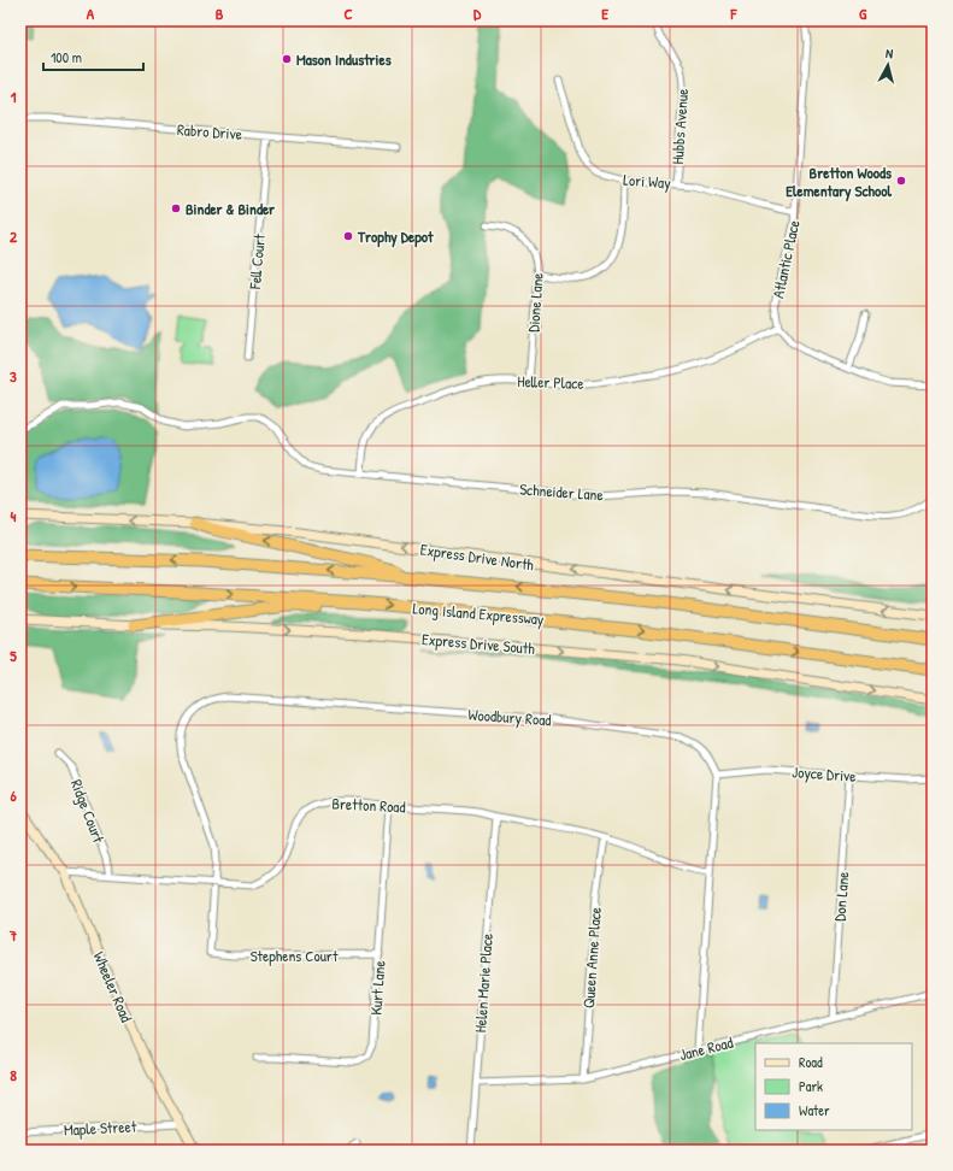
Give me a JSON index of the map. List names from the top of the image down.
{
  "streets": {
    "highway": ["Long Island Expressway"],
    "main road": ["Express Drive North", "Express Drive South", "Wheeler Road"],
    "street": [
      "Hubbs Avenue",
      "Rabro Drive",
      "Lori Way",
      "Atlantic Place",
      "Fell Court",
      "Dione Lane",
      "Heller Place",
      "Schneider Lane",
      "Woodbury Road",
      "Joyce Drive",
      "Bretton Road",
      "Ridge Court",
      "Don Lane",
      "Stephens Court",
      "Queen Anne Place",
      "Helen Marie Place",
      "Kurt Lane",
      "Jane Road",
      "Maple Street"
    ]
  },
  "crossings": [
    ["Hubbs Avenue", "Lori Way"],
    ["Rabro Drive", "Fell Court"],
    ["Lori Way", "Atlantic Place"],
    ["Atlantic Place", "Heller Place"],
    ["Dione Lane", "Heller Place"],
    ["Heller Place", "Schneider Lane"],
    ["Woodbury Road", "Joyce Drive"],
    ["Woodbury Road", "Bretton Road"],
    ["Woodbury Road", "Stephens Court"],
    ["Joyce Drive", "Don Lane"],
    ["Bretton Road", "Ridge Court"],
    ["Bretton Road", "Queen Anne Place"],
    ["Bretton Road", "Helen Marie Place"],
    ["Bretton Road", "Wheeler Road"],
    ["Bretton Road", "Kurt Lane"],
    ["Don Lane", "Jane Road"],
    ["Stephens Court", "Kurt Lane"],
    ["Queen Anne Place", "Jane Road"],
    ["Helen Marie Place", "Jane Road"],
    ["Wheeler Road", "Maple Street"]
  ],
  "one_way": ["Express Drive North", "Express Drive South"],
  "places": [
    "Mason Industries",
    "Bretton Woods Elementary School",
    "Binder & Binder",
    "Trophy Depot"
  ],
  "legend": ["Road", "Park", "Water"],
  "scale_bar": "100 m",
  "north": "top",
  "grid": {
    "columns": [
      "A",
      "B",
      "C",
      "D",
      "E",
      "F",
      "G"
    ],
    "rows": [
      "1",
      "2",
      "3",
      "4",
      "5",
      "6",
      "7",
      "8"
    ]
  }
}
